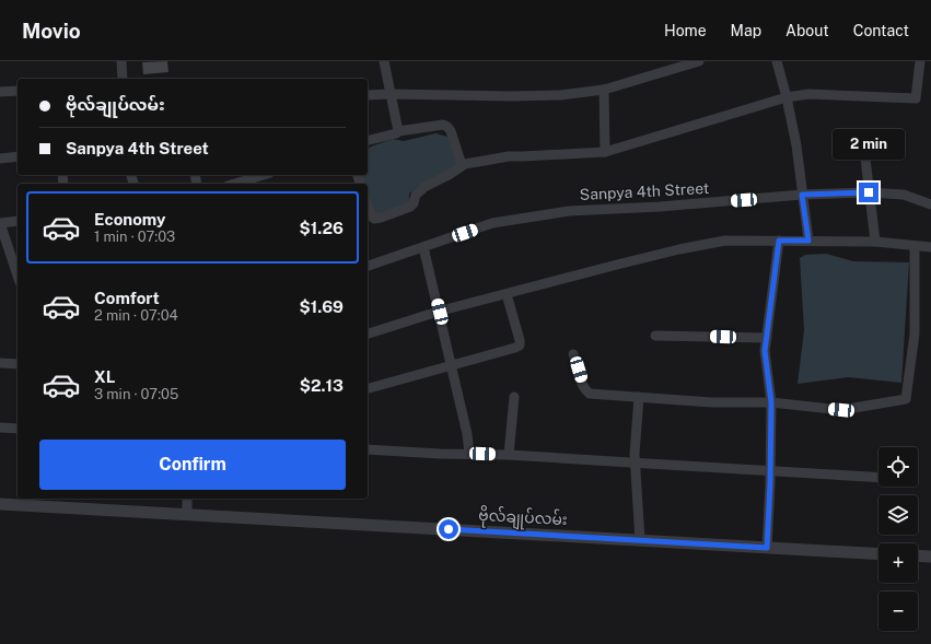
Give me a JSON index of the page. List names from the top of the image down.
{
  "streets": {
    "street": ["Sanpya 4th Street", "ဗိုလ်ချုပ်လမ်း"]
  },
  "page": {
    "header": "Movio",
    "nav": [
      "Home",
      "Map",
      "About",
      "Contact"
    ],
    "banner": ["ဗိုလ်ချုပ်လမ်း", "Sanpya 4th Street"],
    "bubble": "2 min",
    "list": [
      {
        "name": "Economy",
        "note": "1 min · 07:03",
        "value": "$1.26"
      },
      {
        "name": "Comfort",
        "note": "2 min · 07:04",
        "value": "$1.69"
      },
      {
        "name": "XL",
        "note": "3 min · 07:05",
        "value": "$2.13"
      }
    ],
    "buttons": "Confirm",
    "map_buttons": ["+", "−"]
  }
}
